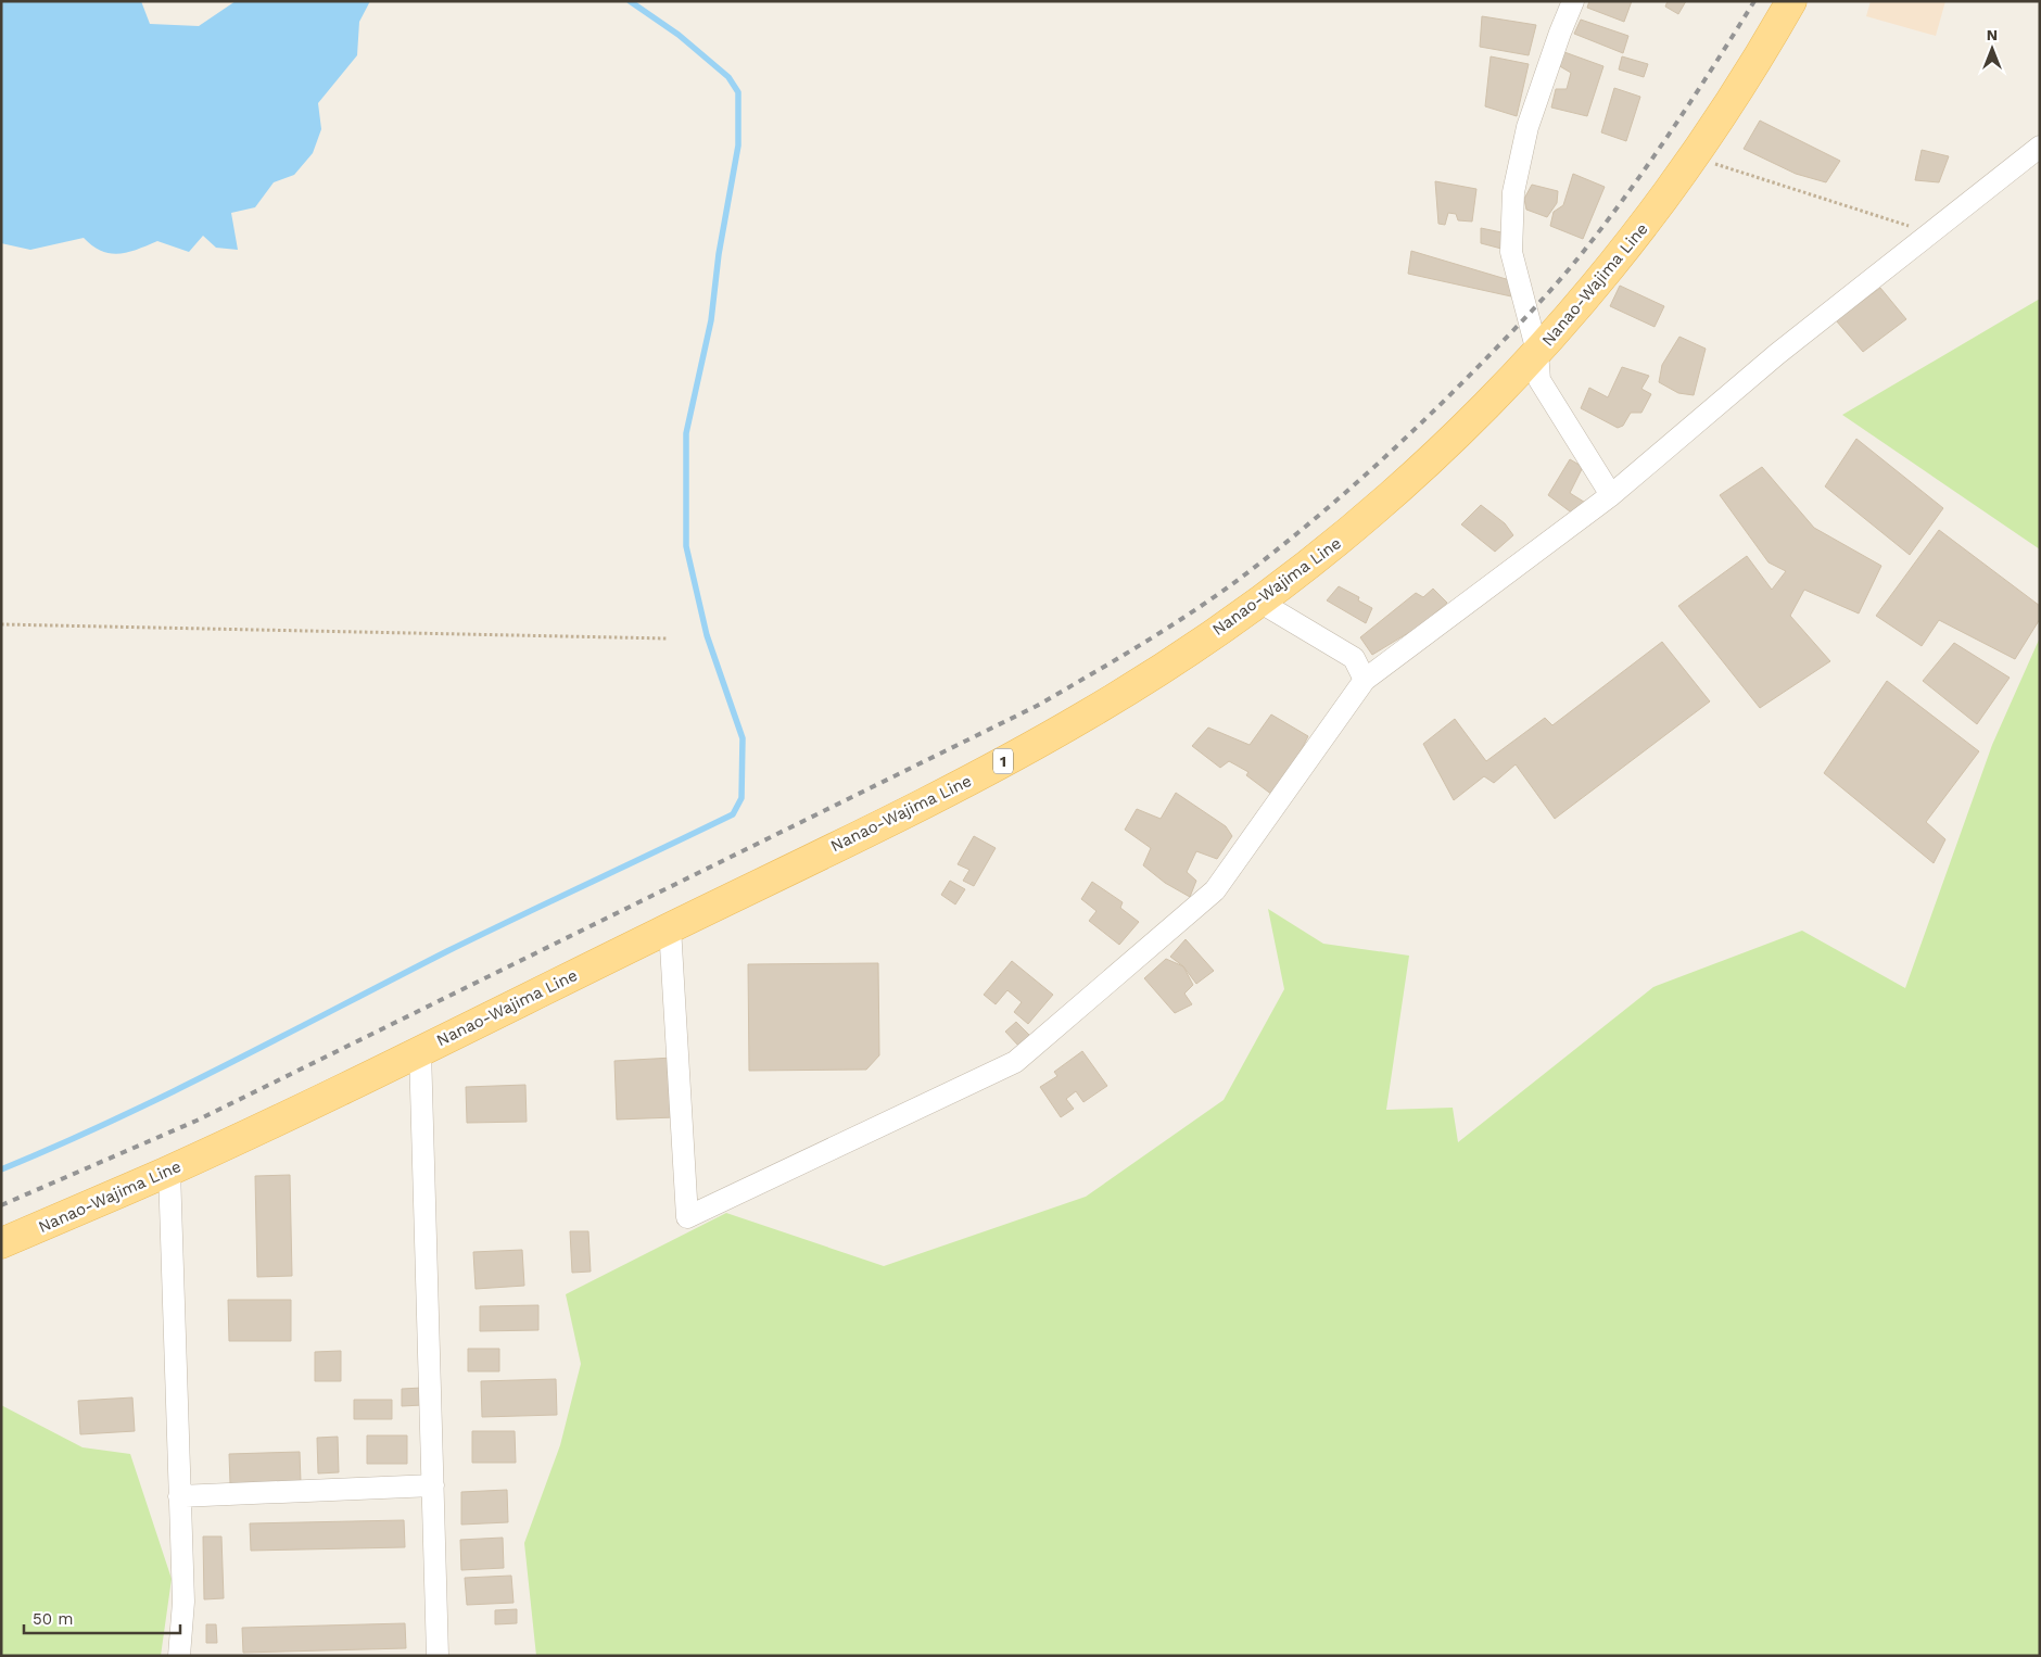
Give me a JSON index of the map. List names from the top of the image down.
{
  "streets": {
    "main road": ["Nanao-Wajima Line", "1"]
  },
  "scale_bar": "50 m",
  "north": "top"
}
